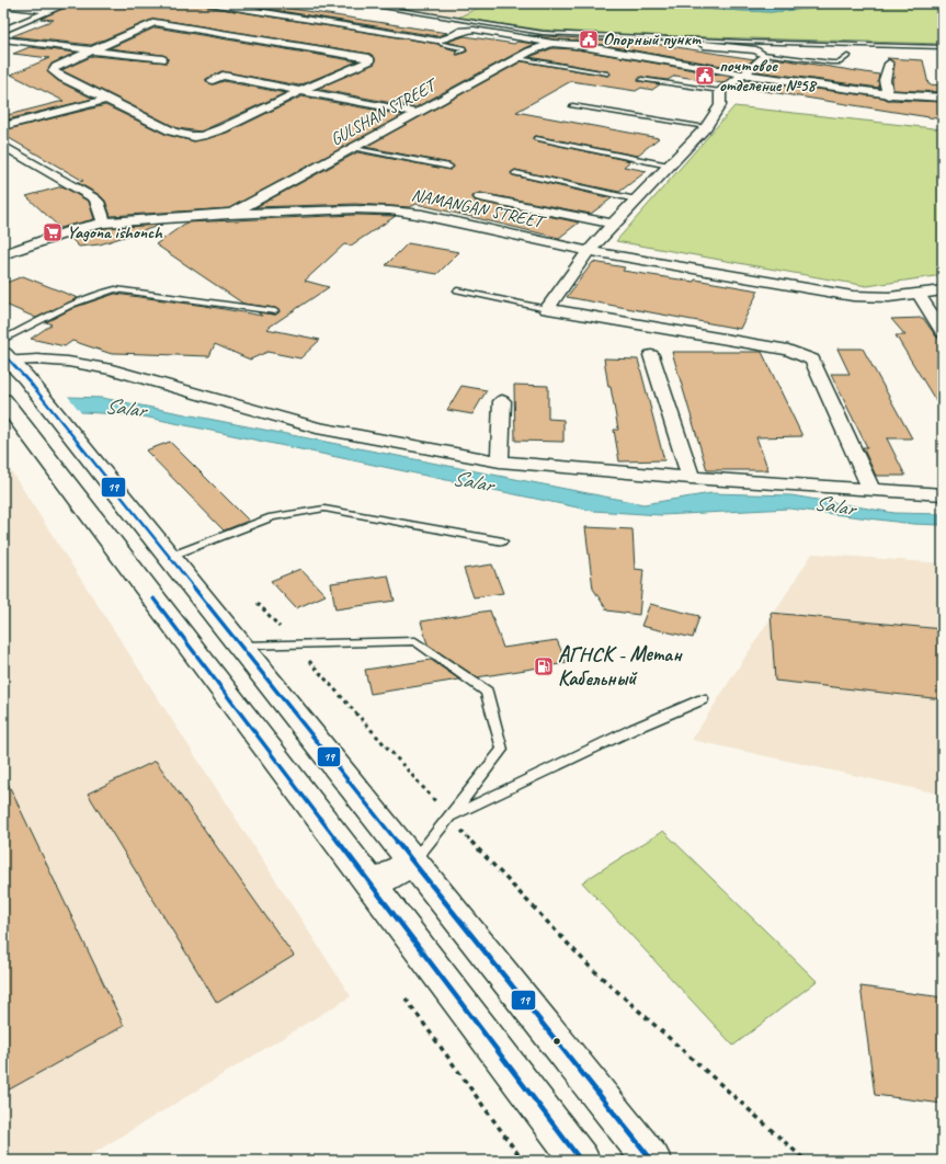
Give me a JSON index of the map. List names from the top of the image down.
{
  "streets": {
    "street": ["GULSHAN STREET", "NAMANGAN STREET"]
  },
  "crossings": [
    ["GULSHAN STREET", "NAMANGAN STREET"]
  ],
  "water": ["Salar"],
  "places": {
    "public building": ["Опорный пункт", "почтовое отделение №58"],
    "supermarket": ["Yagona ishonch"],
    "fuel station": ["АГНСК - Метан Кабельный"]
  },
  "lines": ["transit line 19"]
}
